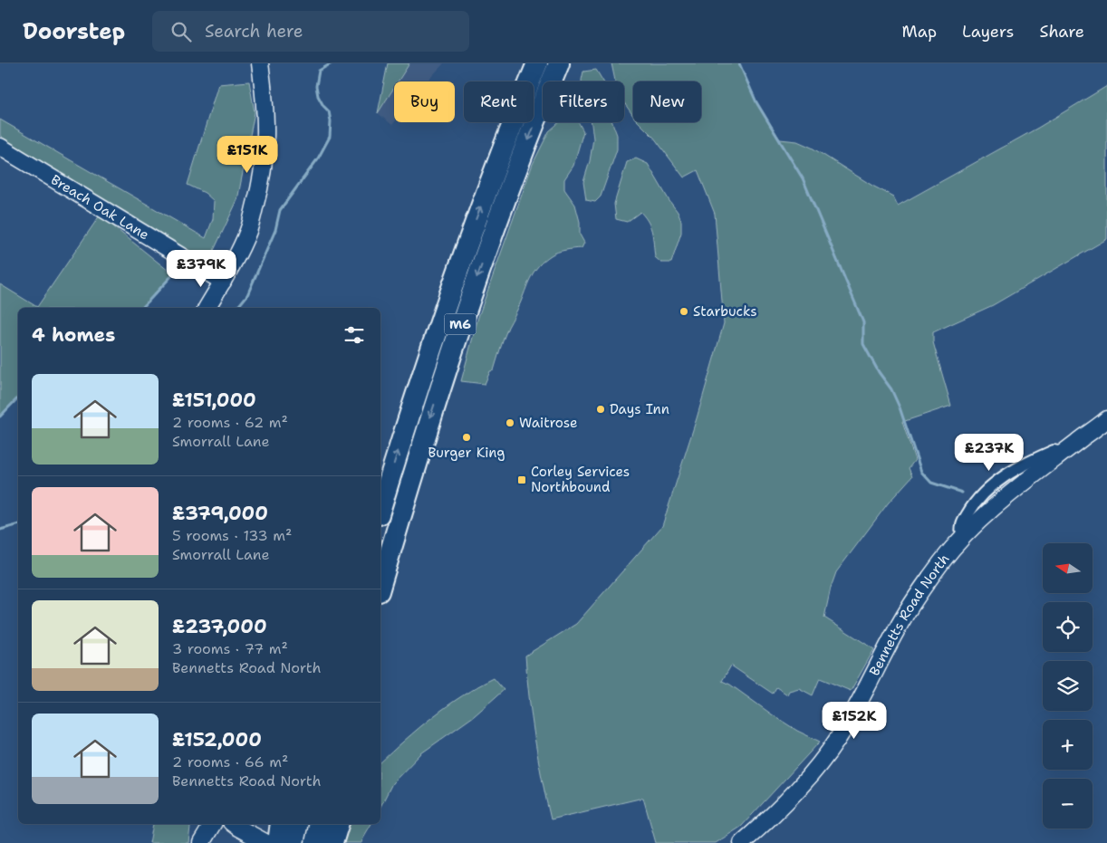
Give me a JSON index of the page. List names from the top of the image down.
{
  "streets": {
    "highway": ["M6"],
    "street": ["Breach Oak Lane", "Bennetts Road North"]
  },
  "places": {
    "other": [
      "Starbucks",
      "Days Inn",
      "Waitrose",
      "Burger King"
    ],
    "transit": ["Corley Services Northbound"]
  },
  "north": "left",
  "page": {
    "header": "Doorstep",
    "search": "Search here",
    "nav": ["Map", "Layers", "Share"],
    "chip": [
      "Buy",
      "Rent",
      "Filters",
      "New"
    ],
    "price": [
      "£151K",
      "£379K",
      "£237K",
      "£152K"
    ],
    "heading": "4 homes",
    "list": [
      {
        "name": "£151,000",
        "note": "2 rooms · 62 m² · Smorrall Lane"
      },
      {
        "name": "£379,000",
        "note": "5 rooms · 133 m² · Smorrall Lane"
      },
      {
        "name": "£237,000",
        "note": "3 rooms · 77 m² · Bennetts Road North"
      },
      {
        "name": "£152,000",
        "note": "2 rooms · 66 m² · Bennetts Road North"
      }
    ],
    "map_buttons": ["+", "−"]
  }
}
